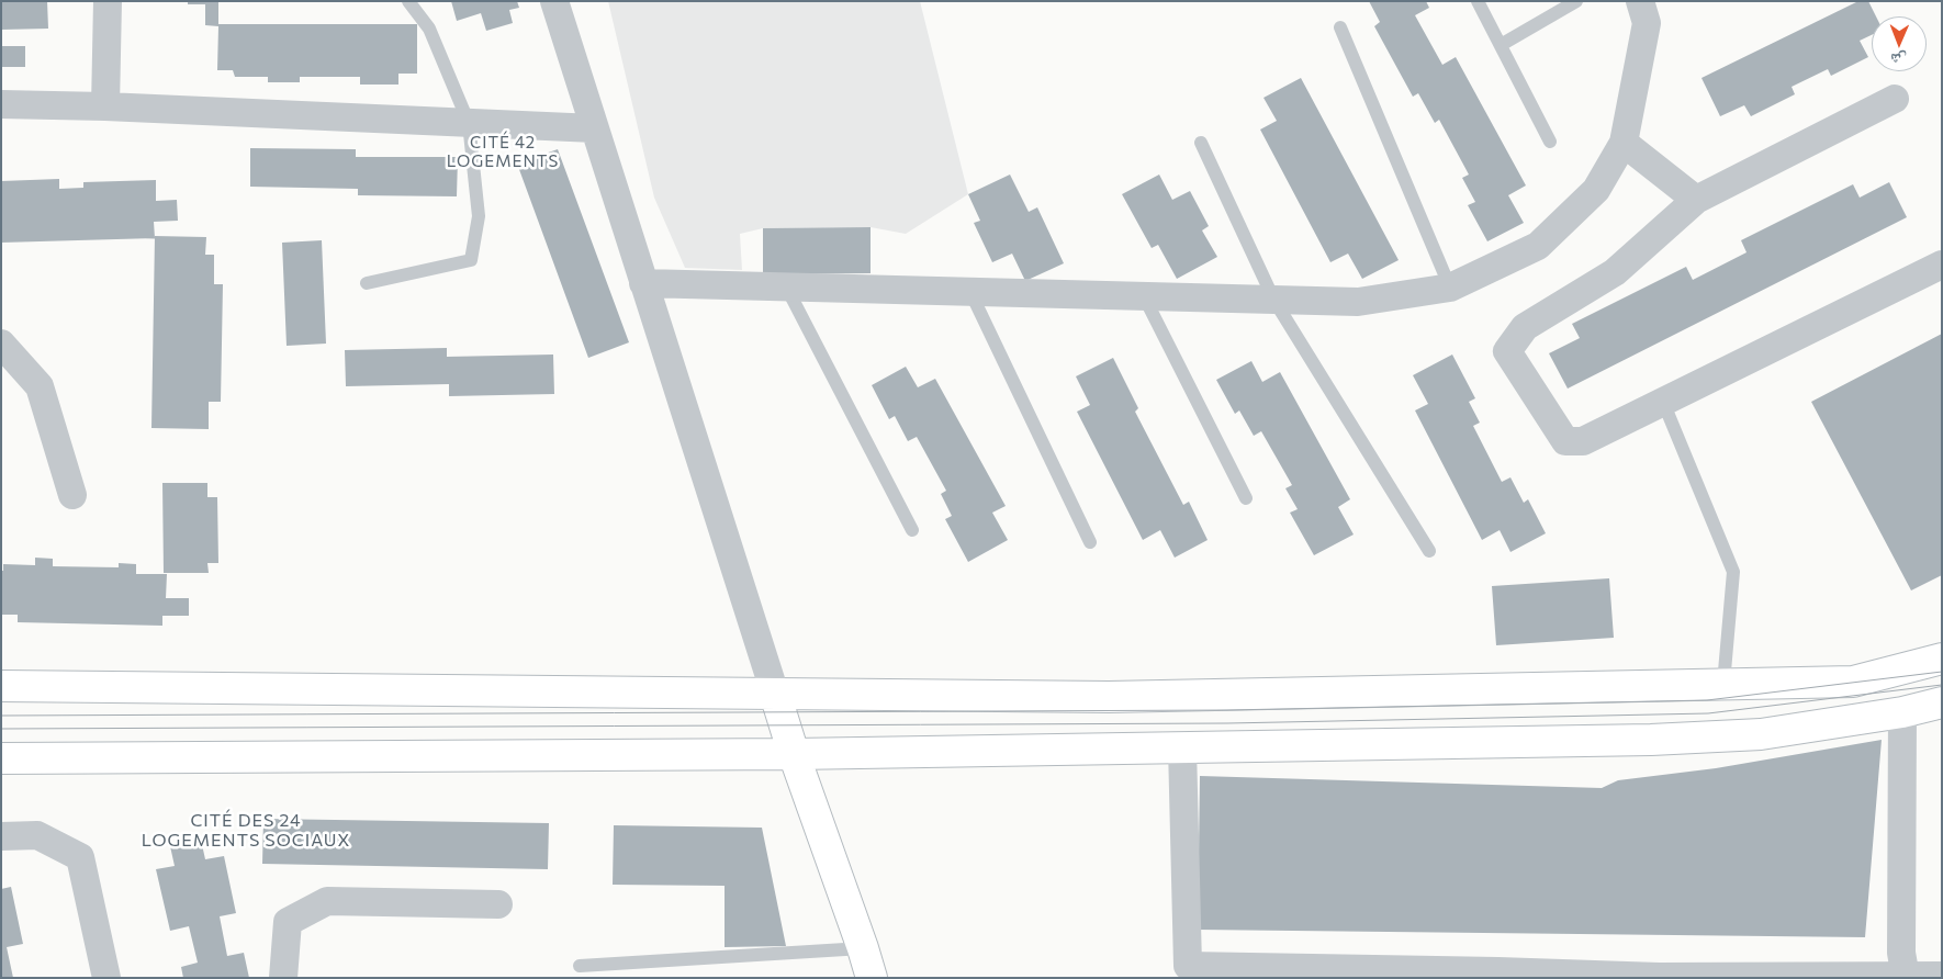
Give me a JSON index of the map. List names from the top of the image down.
{
  "districts": ["CITÉ 42 LOGEMENTS", "CITÉ DES 24 LOGEMENTS SOCIAUX"],
  "north": "bottom"
}
